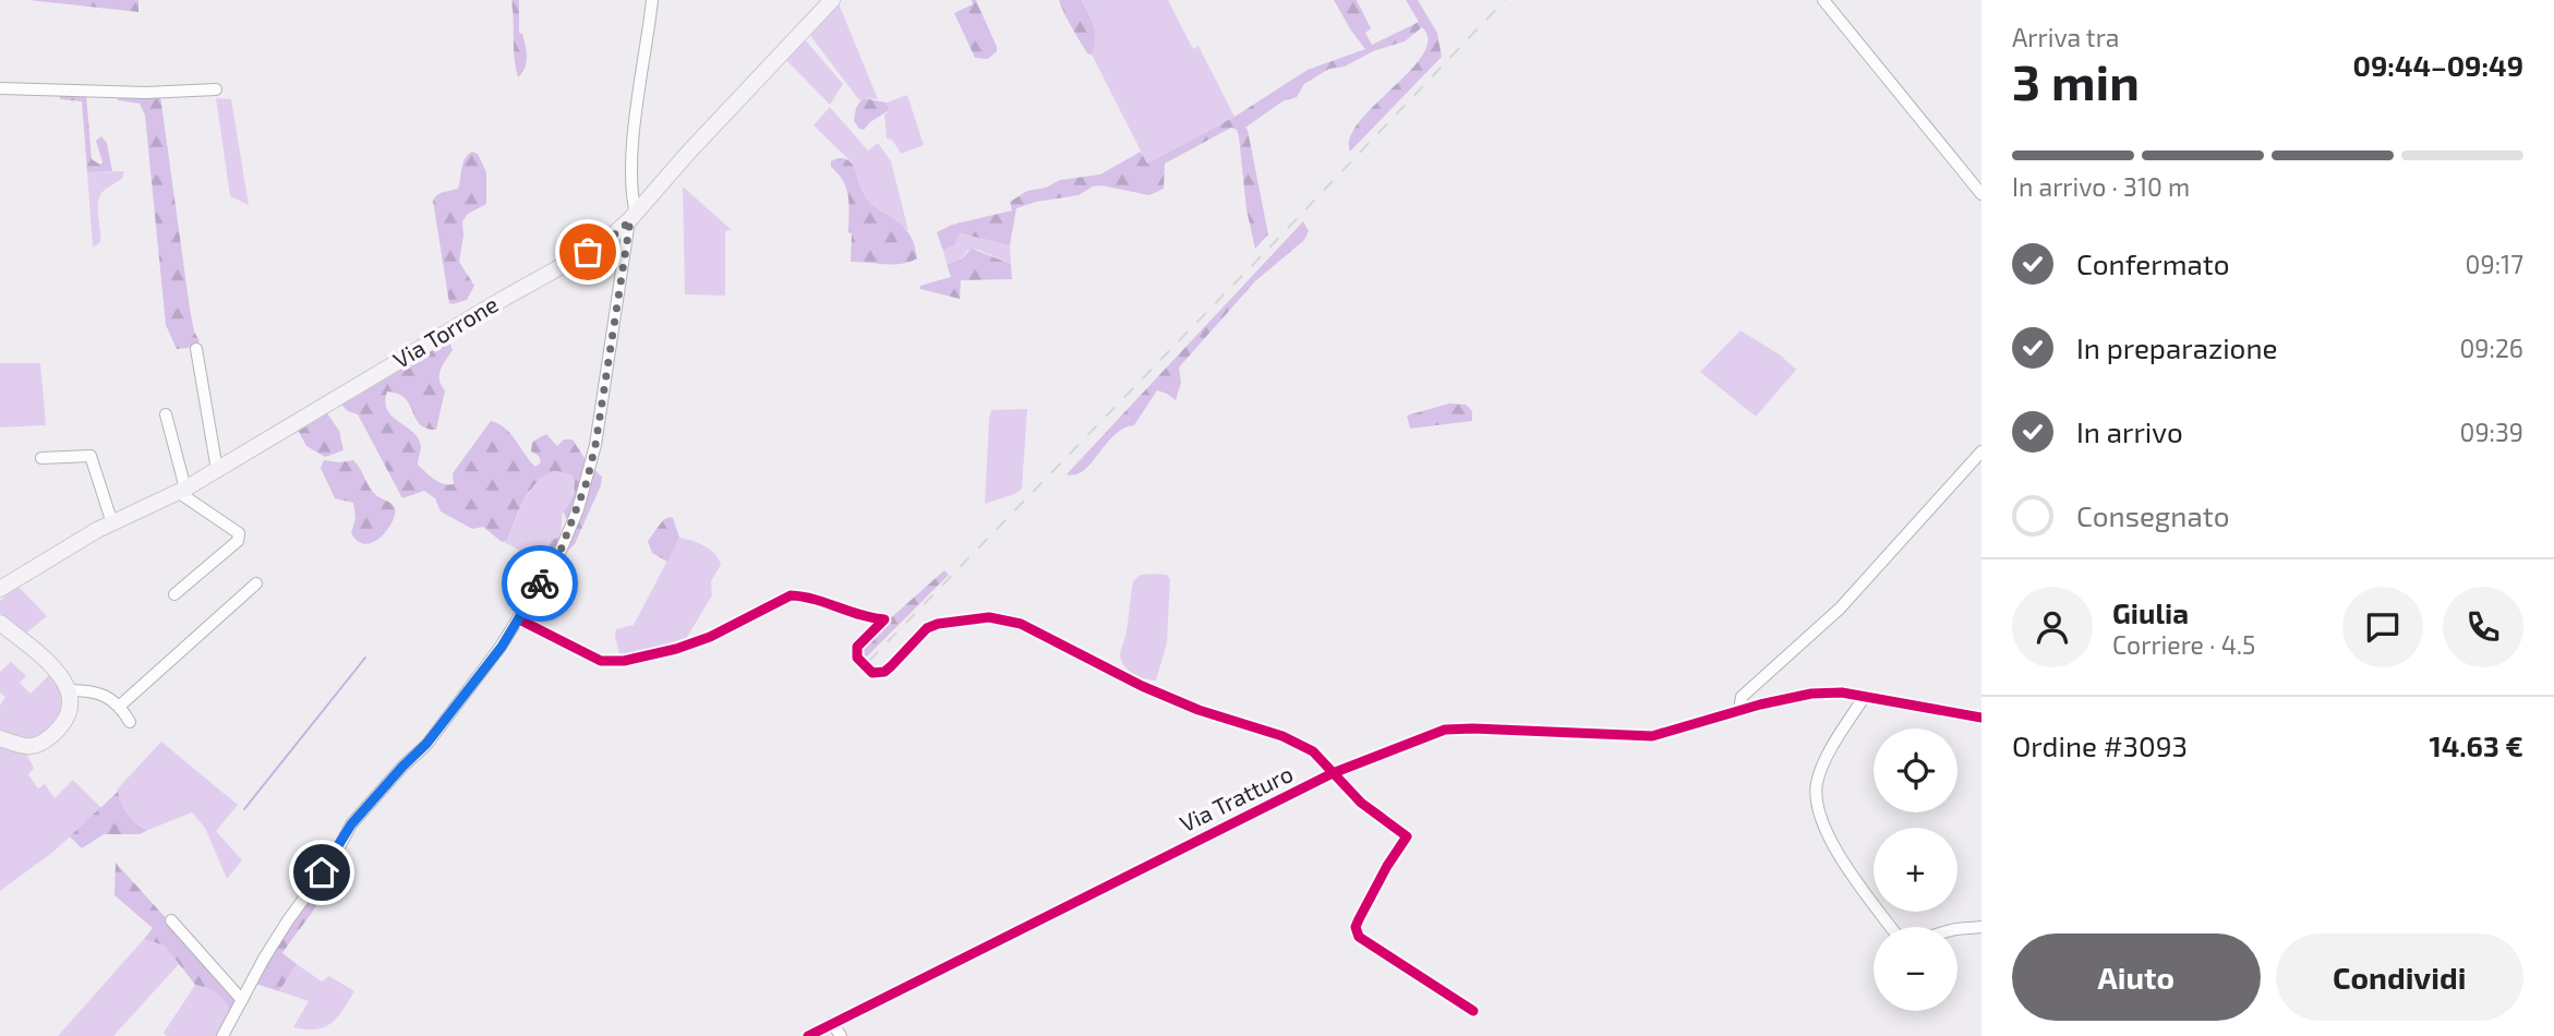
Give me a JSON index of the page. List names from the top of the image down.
{
  "streets": {
    "main road": ["Via Torrone"],
    "street": ["Via Tratturo"]
  },
  "page": {
    "heading": ["3 min", "Arriva tra", "09:44–09:49"],
    "panel": [
      "Giulia",
      "Corriere · 4.5",
      "Ordine #3093",
      "14.63 €"
    ],
    "bar": "In arrivo · 310 m",
    "list": [
      ["Confermato", "09:17"],
      ["In preparazione", "09:26"],
      ["In arrivo", "09:39"],
      "Consegnato"
    ],
    "map_buttons": ["+", "−"],
    "buttons": ["Aiuto", "Condividi"]
  }
}
